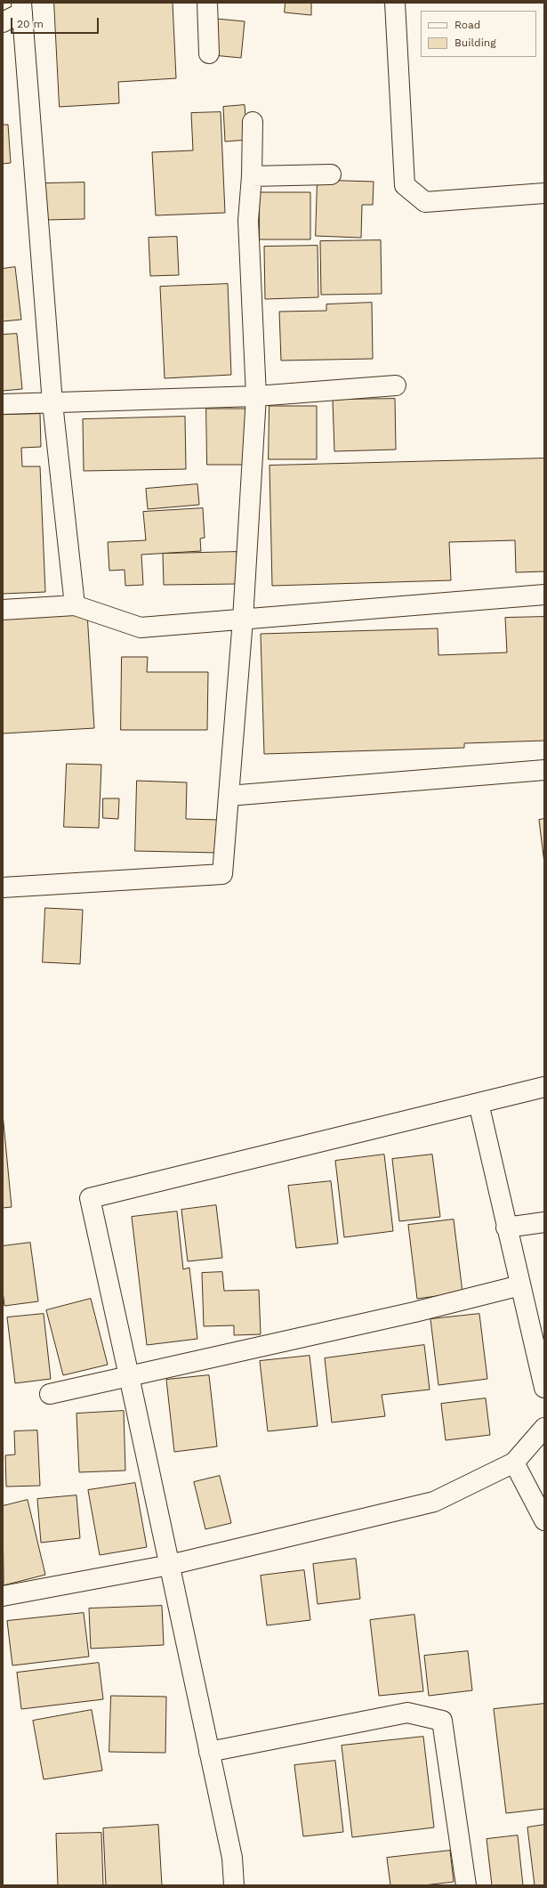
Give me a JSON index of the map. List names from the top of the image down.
{
  "legend": ["Road", "Building"],
  "scale_bar": "20 m"
}
